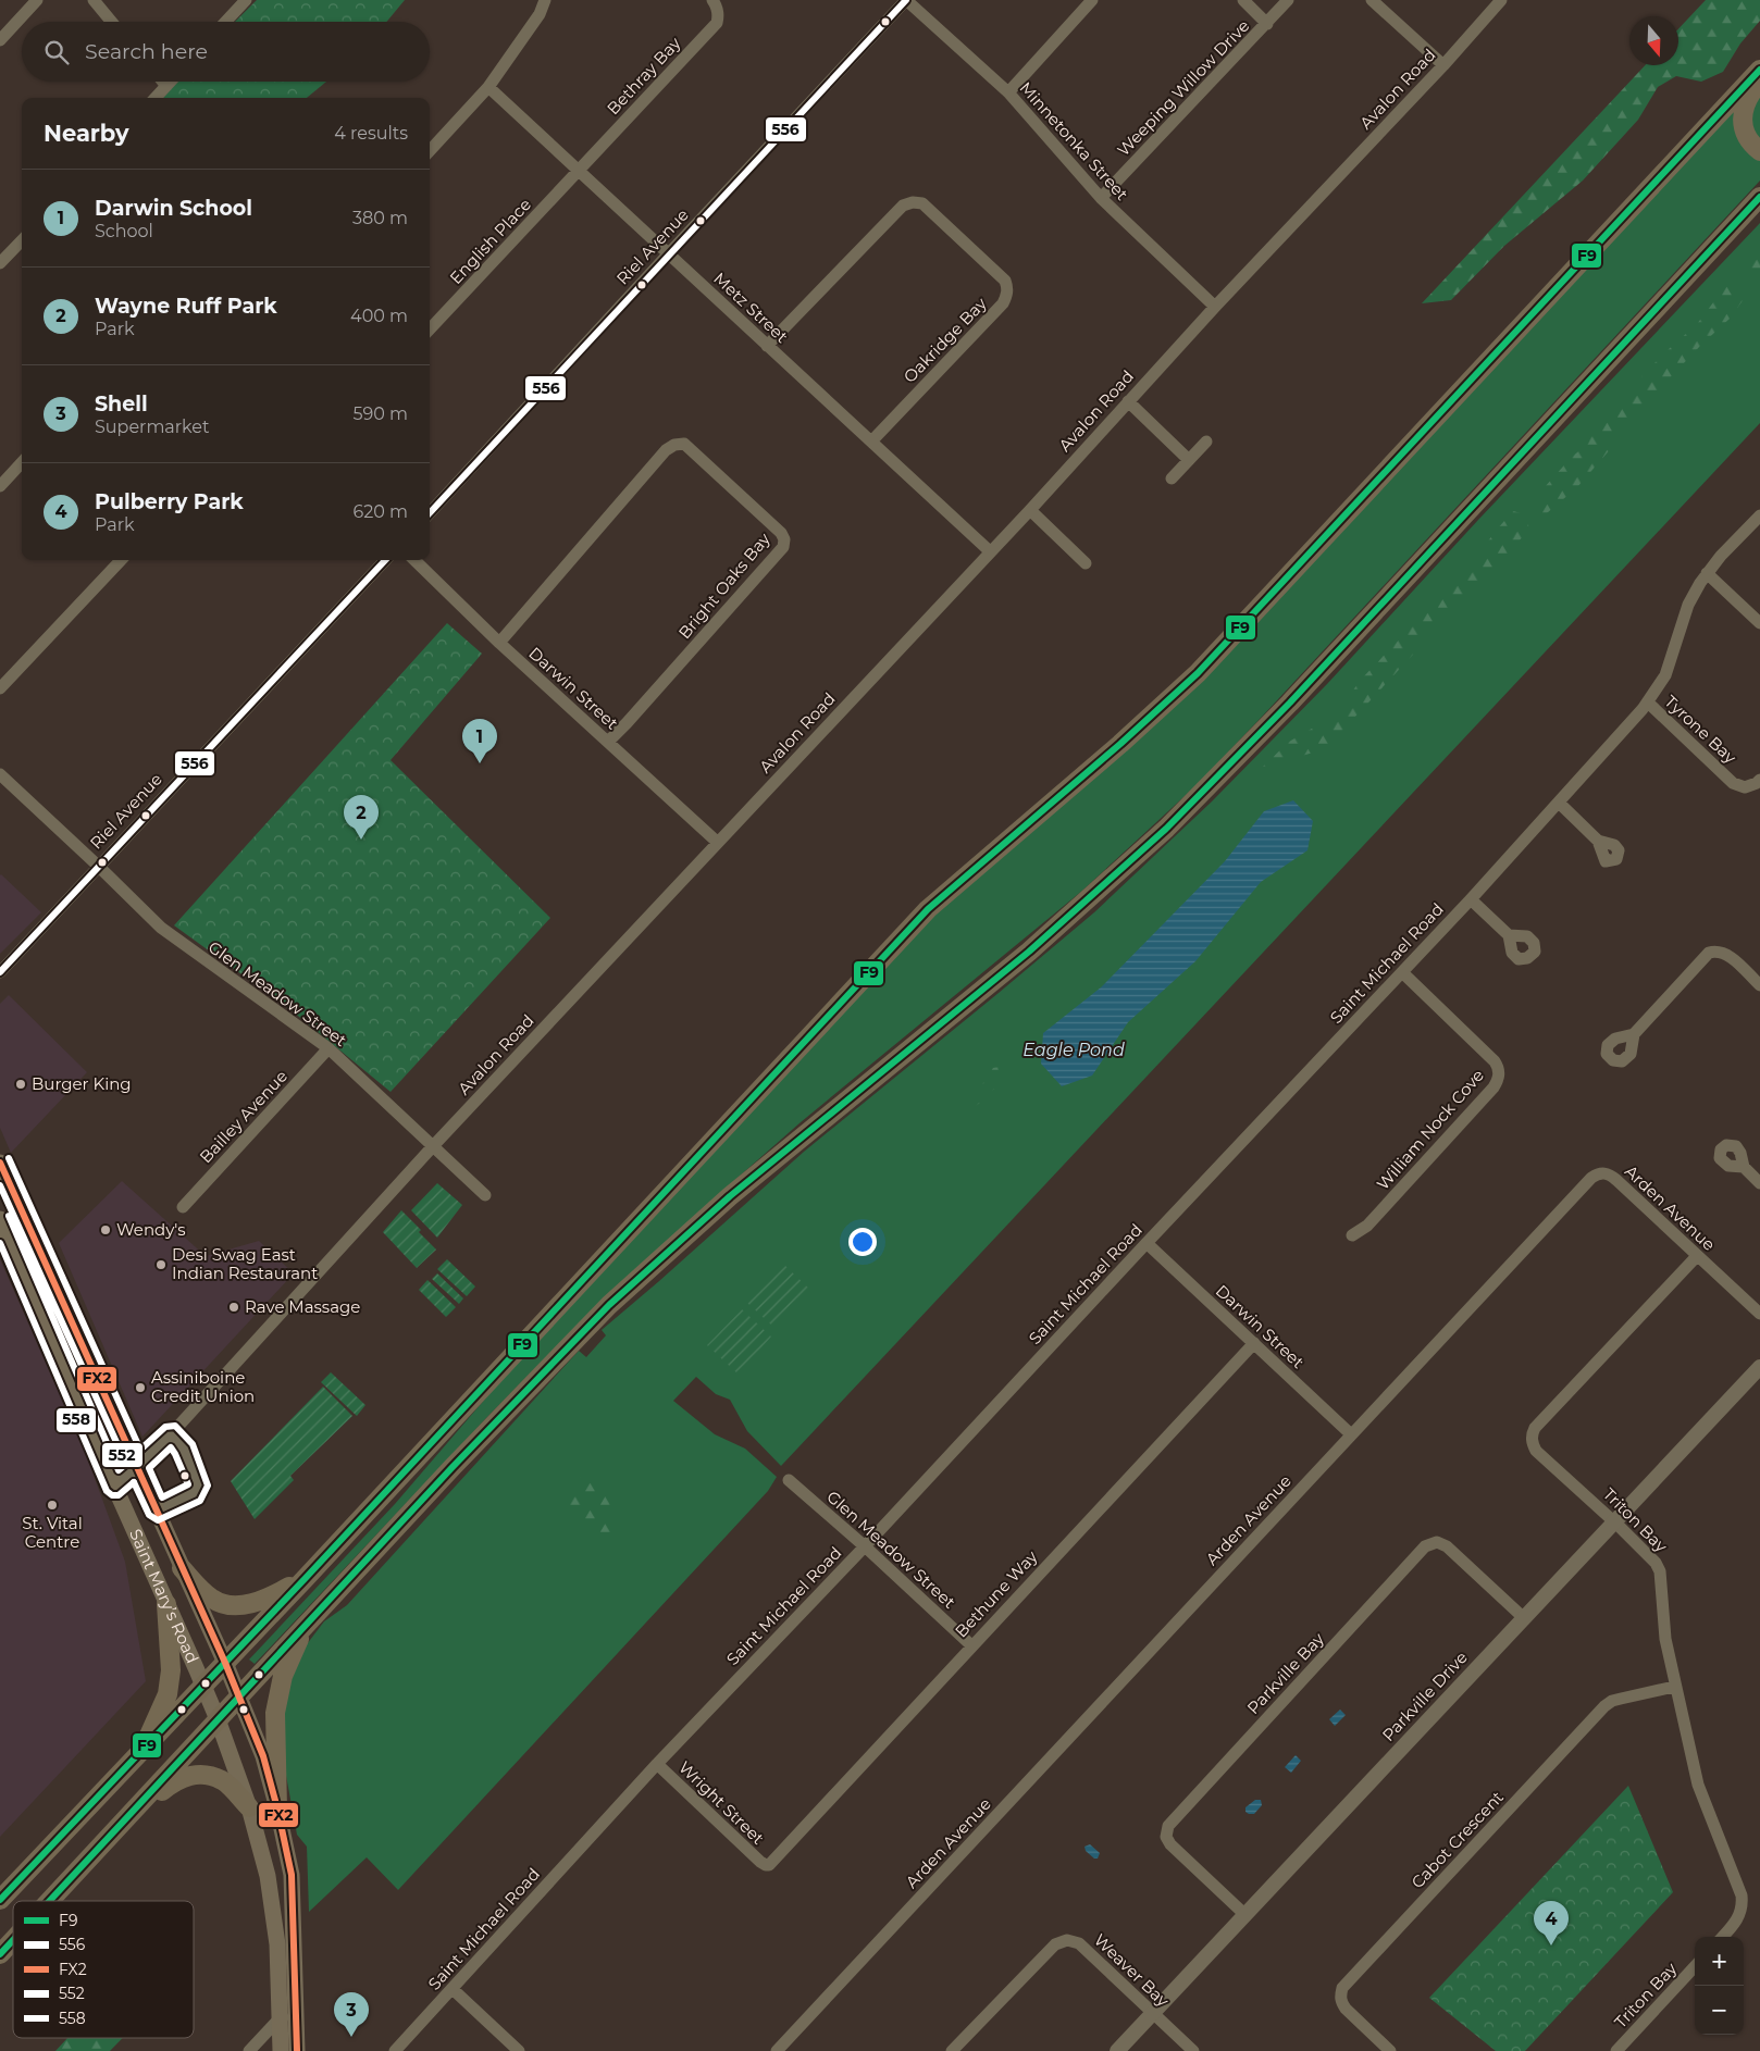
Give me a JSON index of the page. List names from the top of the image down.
{
  "streets": {
    "main road": ["Saint Mary’s Road"],
    "street": [
      "Bethray Bay",
      "Weeping Willow Drive",
      "Avalon Road",
      "Minnetonka Street",
      "English Place",
      "Riel Avenue",
      "Metz Street",
      "Oakridge Bay",
      "Bright Oaks Bay",
      "Darwin Street",
      "Tyrone Bay",
      "Saint Michael Road",
      "Glen Meadow Street",
      "Bailley Avenue",
      "William Nock Cove",
      "Arden Avenue",
      "Triton Bay",
      "Bethune Way",
      "Parkville Bay",
      "Parkville Drive",
      "Wright Street",
      "Cabot Crescent",
      "Weaver Bay"
    ]
  },
  "crossings": [
    ["Bethray Bay", "English Place"],
    ["Bethray Bay", "Metz Street"],
    ["Weeping Willow Drive", "Minnetonka Street"],
    ["Avalon Road", "Minnetonka Street"],
    ["Avalon Road", "Metz Street"],
    ["Avalon Road", "Darwin Street"],
    ["Avalon Road", "Glen Meadow Street"],
    ["Avalon Road", "Saint Mary’s Road"],
    ["Minnetonka Street", "Riel Avenue"],
    ["English Place", "Metz Street"],
    ["Riel Avenue", "Metz Street"],
    ["Riel Avenue", "Glen Meadow Street"],
    ["Metz Street", "Oakridge Bay"],
    ["Bright Oaks Bay", "Darwin Street"],
    ["Darwin Street", "Saint Michael Road"],
    ["Darwin Street", "Arden Avenue"],
    ["Darwin Street", "Bethune Way"],
    ["Tyrone Bay", "Saint Michael Road"],
    ["Saint Michael Road", "Glen Meadow Street"],
    ["Saint Michael Road", "William Nock Cove"],
    ["Saint Michael Road", "Wright Street"],
    ["Glen Meadow Street", "Bailley Avenue"],
    ["Glen Meadow Street", "Bethune Way"],
    ["Arden Avenue", "Triton Bay"],
    ["Triton Bay", "Parkville Drive"],
    ["Triton Bay", "Cabot Crescent"],
    ["Bethune Way", "Wright Street"],
    ["Parkville Bay", "Parkville Drive"],
    ["Parkville Drive", "Weaver Bay"]
  ],
  "water": ["Eagle Pond"],
  "places": [
    "Burger King",
    "Wendy's",
    "Desi Swag East Indian Restaurant",
    "Rave Massage",
    "Assiniboine Credit Union",
    "St. Vital Centre"
  ],
  "lines": [
    "transit line 556",
    "transit line F9",
    "transit line 558",
    "transit line FX2",
    "transit line 552"
  ],
  "legend": [
    "F9",
    "556",
    "FX2",
    "552",
    "558"
  ],
  "north": "bottom",
  "page": {
    "search": "Search here",
    "heading": ["Nearby", "4 results"],
    "list": [
      {
        "mark": "1",
        "name": "Darwin School",
        "note": "School",
        "value": "380 m"
      },
      {
        "mark": "2",
        "name": "Wayne Ruff Park",
        "note": "Park",
        "value": "400 m"
      },
      {
        "mark": "3",
        "name": "Shell",
        "note": "Supermarket",
        "value": "590 m"
      },
      {
        "mark": "4",
        "name": "Pulberry Park",
        "note": "Park",
        "value": "620 m"
      }
    ],
    "pins": [
      "1",
      "2",
      "4",
      "3"
    ],
    "map_buttons": ["+", "−"]
  }
}
